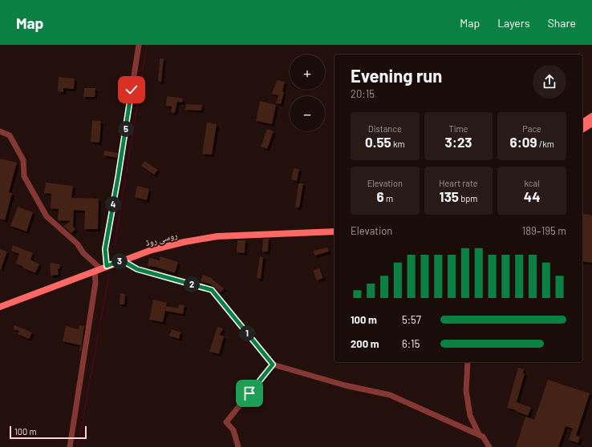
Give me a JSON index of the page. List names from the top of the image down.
{
  "streets": {
    "main road": ["روسی روڈ"]
  },
  "scale_bar": "100 m",
  "page": {
    "header": "Map",
    "nav": ["Map", "Layers", "Share"],
    "map_buttons": ["+", "−"],
    "heading": ["Evening run", "20:15"],
    "stats": [
      ["Distance", "0.55 km"],
      ["Time", "3:23"],
      ["Pace", "6:09 /km"],
      ["Elevation", "6 m"],
      ["Heart rate", "135 bpm"],
      ["kcal", "44"]
    ],
    "pins": [
      "5",
      "4",
      "3",
      "2",
      "1"
    ],
    "chart": ["Elevation", "189–195 m"],
    "list": [
      {
        "name": "100 m",
        "note": "5:57"
      },
      {
        "name": "200 m",
        "note": "6:15"
      }
    ],
    "scale": "100 m"
  }
}
